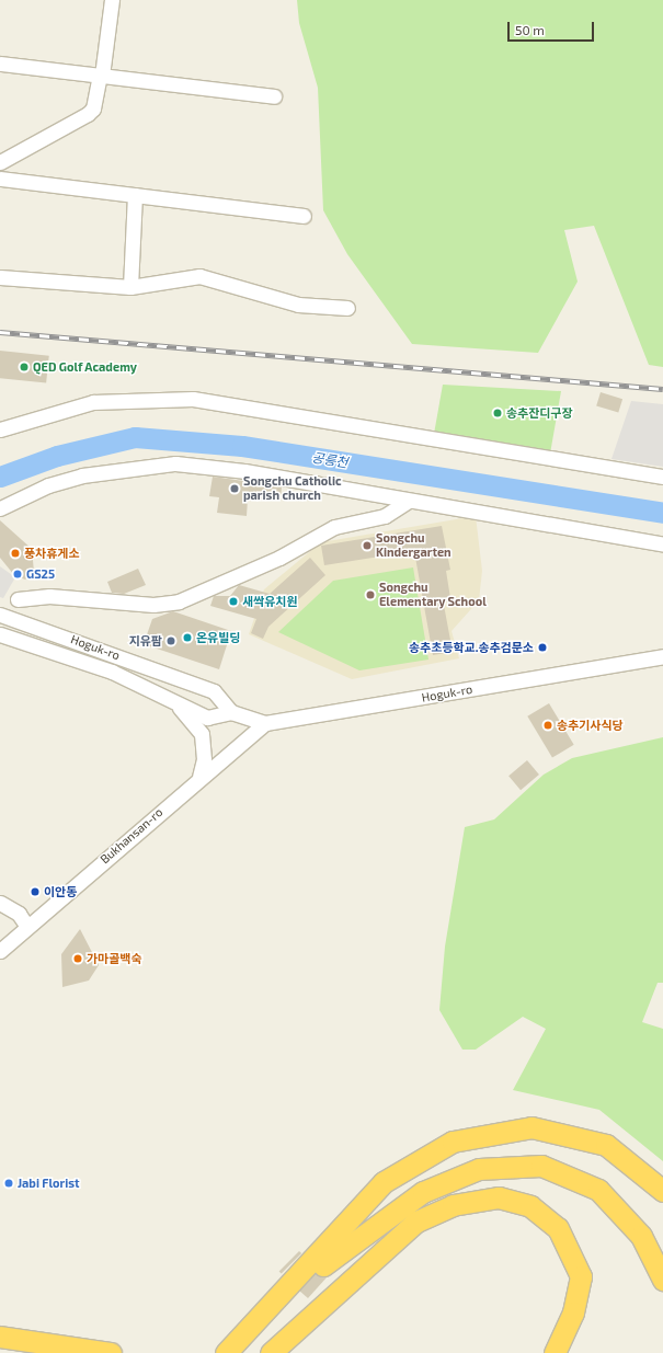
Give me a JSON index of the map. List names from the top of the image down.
{
  "streets": {
    "street": ["Hoguk-ro", "Bukhansan-ro"]
  },
  "crossings": [
    ["Hoguk-ro", "Bukhansan-ro"]
  ],
  "water": ["공릉천"],
  "places": [
    "QED Golf Academy",
    "송추잔디구장",
    "Songchu Catholic parish church",
    "Songchu Kindergarten",
    "풍차휴게소",
    "GS25",
    "Songchu Elementary School",
    "새싹유치원",
    "온유빌딩",
    "지유팜",
    "송추초등학교.송추검문소",
    "송추기사식당",
    "이안동",
    "가마골백숙",
    "Jabi Florist"
  ],
  "scale_bar": "50 m"
}
